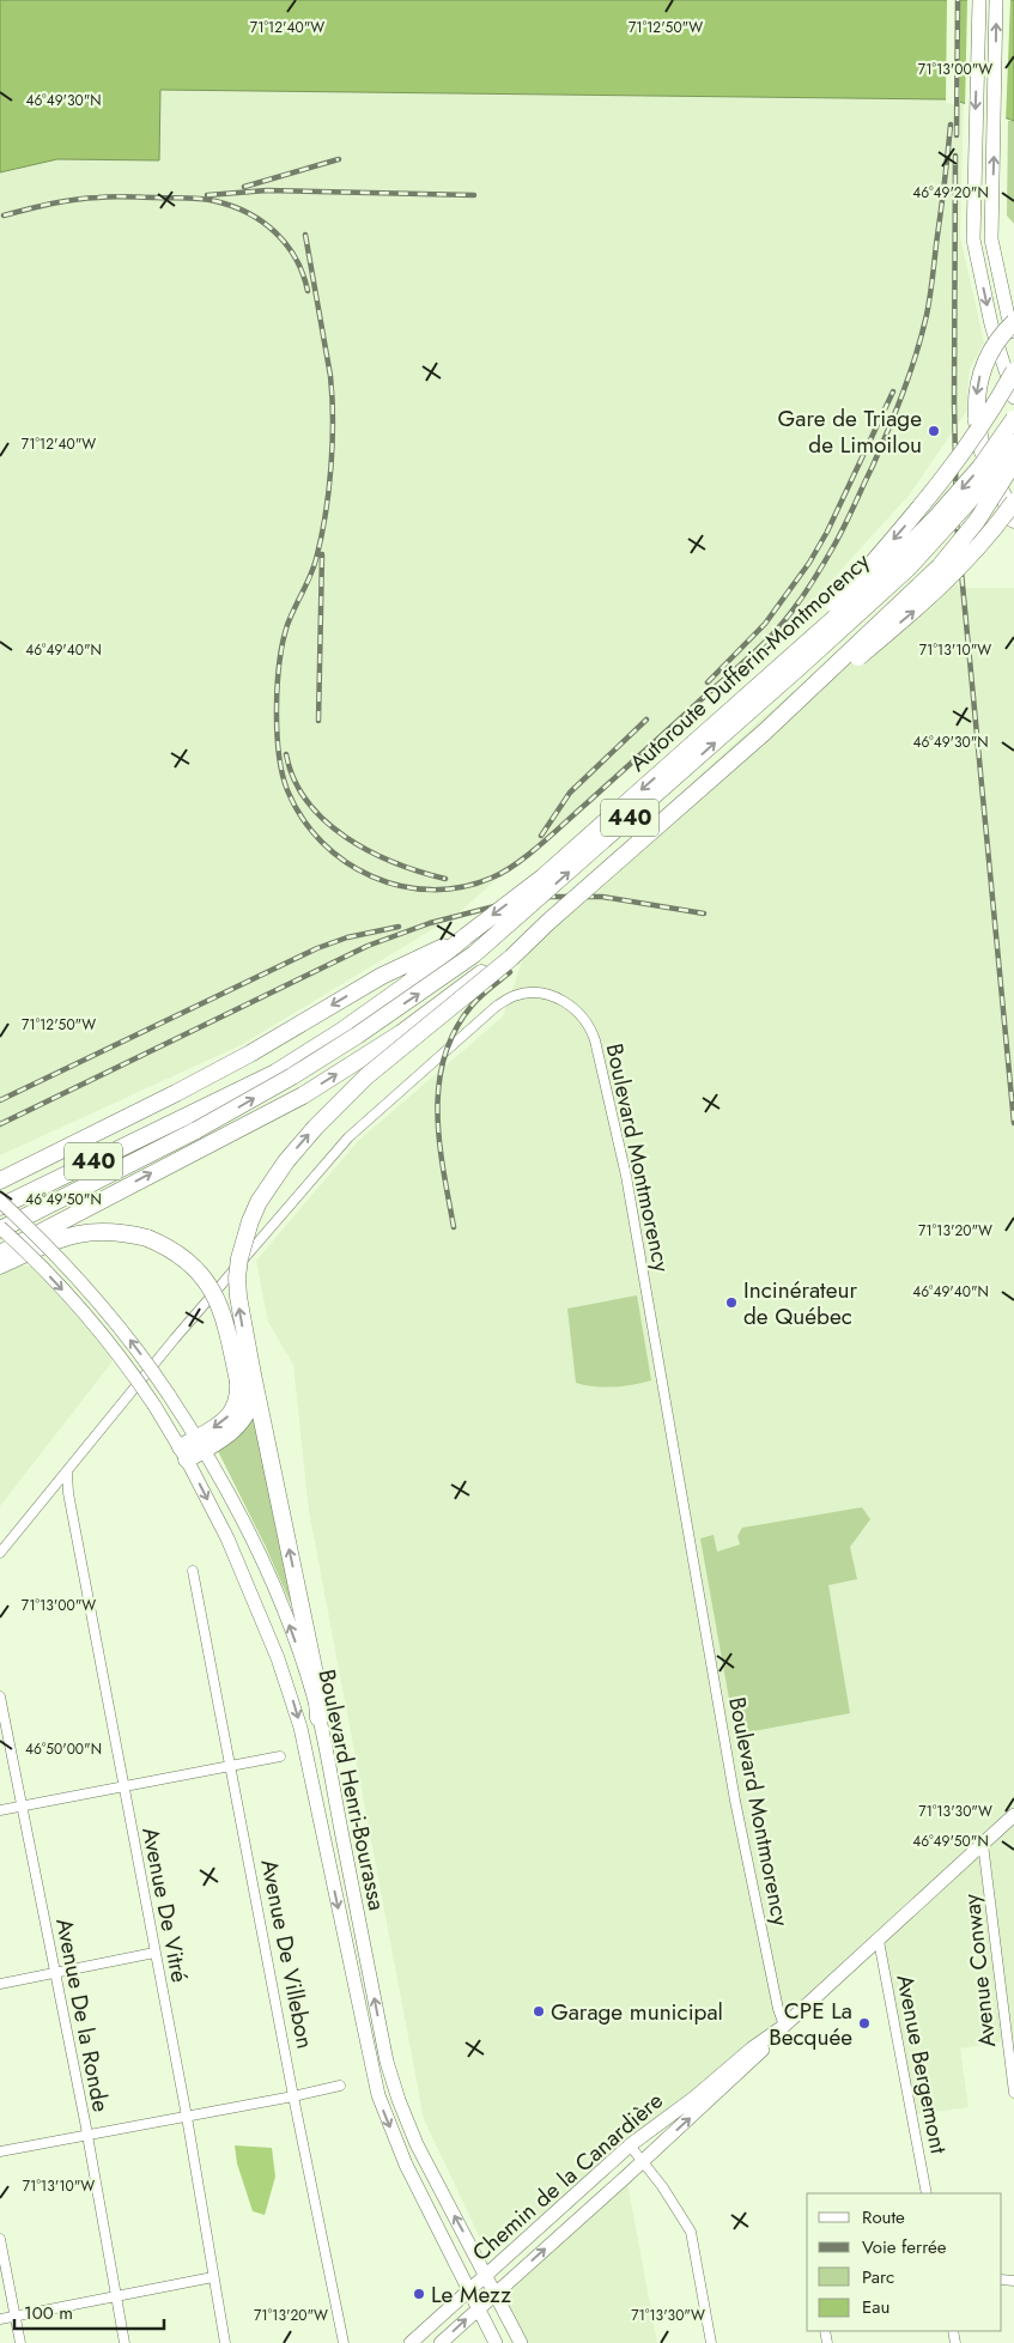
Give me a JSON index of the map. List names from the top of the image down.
{
  "streets": {
    "highway": ["Autoroute Dufferin-Montmorency", "440"],
    "main road": ["Boulevard Henri-Bourassa", "Chemin de la Canardière"],
    "street": [
      "Boulevard Montmorency",
      "Avenue De Vitré",
      "Avenue De Villebon",
      "Avenue Conway",
      "Avenue De la Ronde",
      "Avenue Bergemont"
    ]
  },
  "crossings": [
    ["Autoroute Dufferin-Montmorency", "Boulevard Henri-Bourassa"],
    ["Boulevard Montmorency", "Avenue De Vitré"],
    ["Boulevard Montmorency", "Chemin de la Canardière"],
    ["Boulevard Henri-Bourassa", "Chemin de la Canardière"],
    ["Avenue Conway", "Chemin de la Canardière"],
    ["Avenue Bergemont", "Chemin de la Canardière"]
  ],
  "places": [
    "Gare de Triage de Limoilou",
    "Incinérateur de Québec",
    "Garage municipal",
    "CPE La Becquée",
    "Le Mezz"
  ],
  "legend": [
    "Route",
    "Voie ferrée",
    "Parc",
    "Eau"
  ],
  "scale_bar": "100 m",
  "coordinates": [
    "71°12'50\"W",
    "71°12'40\"W",
    "71°13'00\"W",
    "46°49'30\"N",
    "46°49'20\"N",
    "71°13'10\"W",
    "46°49'40\"N",
    "46°49'50\"N",
    "71°13'20\"W",
    "46°50'00\"N",
    "71°13'30\"W"
  ]
}
